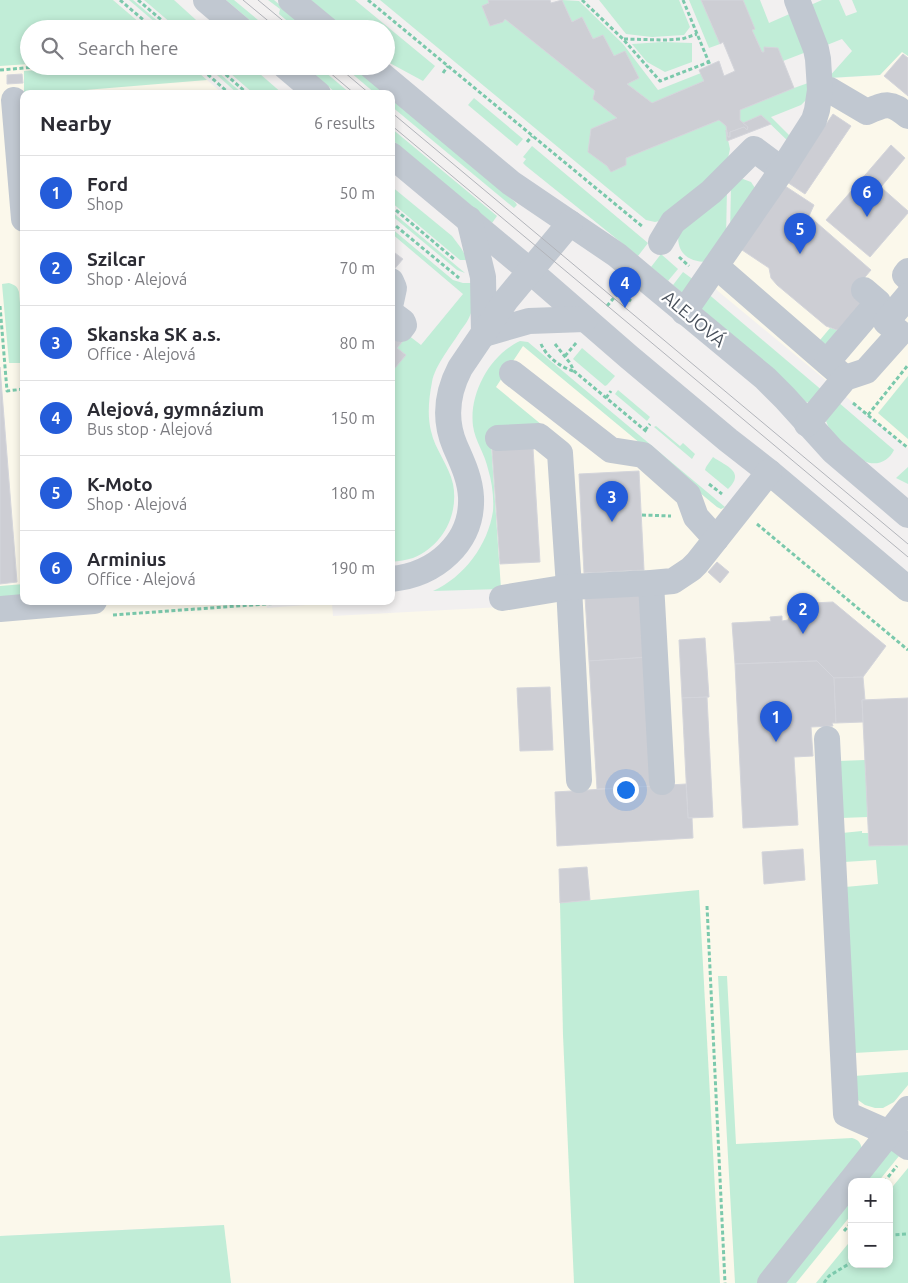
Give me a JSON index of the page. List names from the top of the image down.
{
  "streets": {
    "street": ["ALEJOVÁ"]
  },
  "page": {
    "search": "Search here",
    "heading": ["Nearby", "6 results"],
    "list": [
      {
        "mark": "1",
        "name": "Ford",
        "note": "Shop",
        "value": "50 m"
      },
      {
        "mark": "2",
        "name": "Szilcar",
        "note": "Shop · Alejová",
        "value": "70 m"
      },
      {
        "mark": "3",
        "name": "Skanska SK a.s.",
        "note": "Office · Alejová",
        "value": "80 m"
      },
      {
        "mark": "4",
        "name": "Alejová, gymnázium",
        "note": "Bus stop · Alejová",
        "value": "150 m"
      },
      {
        "mark": "5",
        "name": "K-Moto",
        "note": "Shop · Alejová",
        "value": "180 m"
      },
      {
        "mark": "6",
        "name": "Arminius",
        "note": "Office · Alejová",
        "value": "190 m"
      }
    ],
    "pins": [
      "6",
      "5",
      "4",
      "3",
      "2",
      "1"
    ],
    "map_buttons": ["+", "−"]
  }
}
